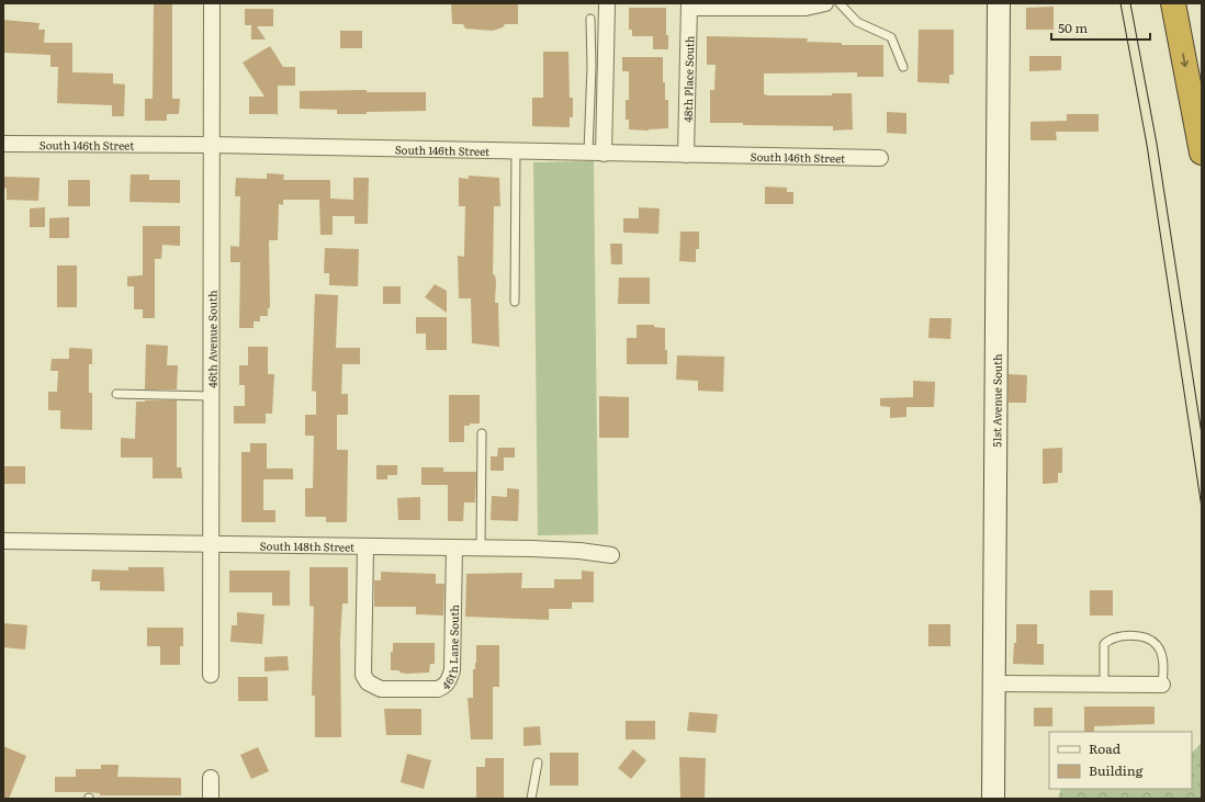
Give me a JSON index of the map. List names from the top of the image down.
{
  "streets": {
    "street": [
      "48th Place South",
      "South 146th Street",
      "46th Avenue South",
      "51st Avenue South",
      "South 148th Street",
      "46th Lane South"
    ]
  },
  "crossings": [
    ["48th Place South", "South 146th Street"],
    ["South 146th Street", "46th Avenue South"],
    ["46th Avenue South", "South 148th Street"],
    ["South 148th Street", "46th Lane South"]
  ],
  "legend": ["Road", "Building"],
  "scale_bar": "50 m"
}
